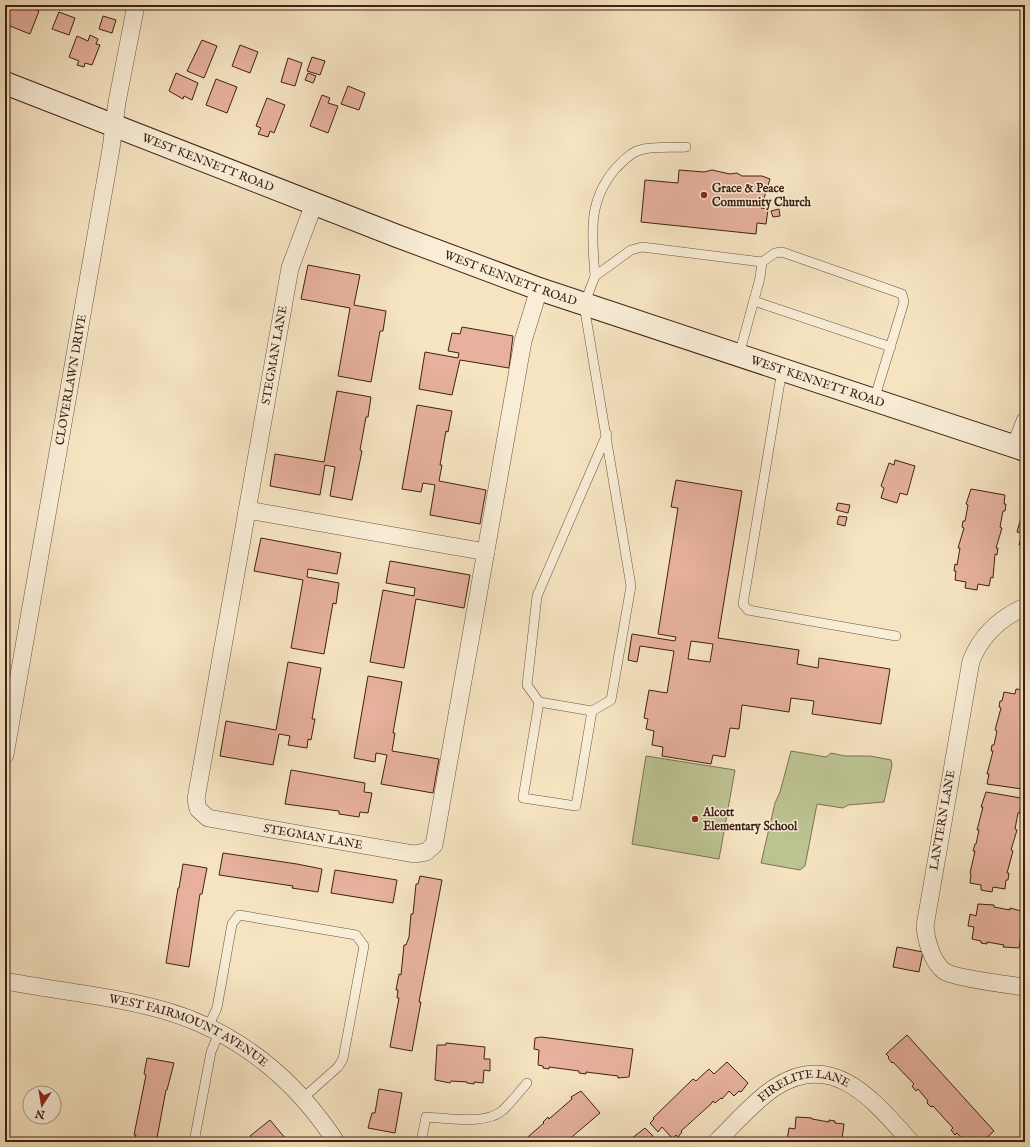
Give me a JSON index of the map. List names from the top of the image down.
{
  "streets": {
    "street": [
      "WEST KENNETT ROAD",
      "STEGMAN LANE",
      "CLOVERLAWN DRIVE",
      "LANTERN LANE",
      "WEST FAIRMOUNT AVENUE",
      "FIRELITE LANE"
    ]
  },
  "crossings": [
    ["WEST KENNETT ROAD", "STEGMAN LANE"],
    ["WEST KENNETT ROAD", "CLOVERLAWN DRIVE"]
  ],
  "places": ["Grace & Peace Community Church", "Alcott Elementary School"],
  "north": "bottom"
}
